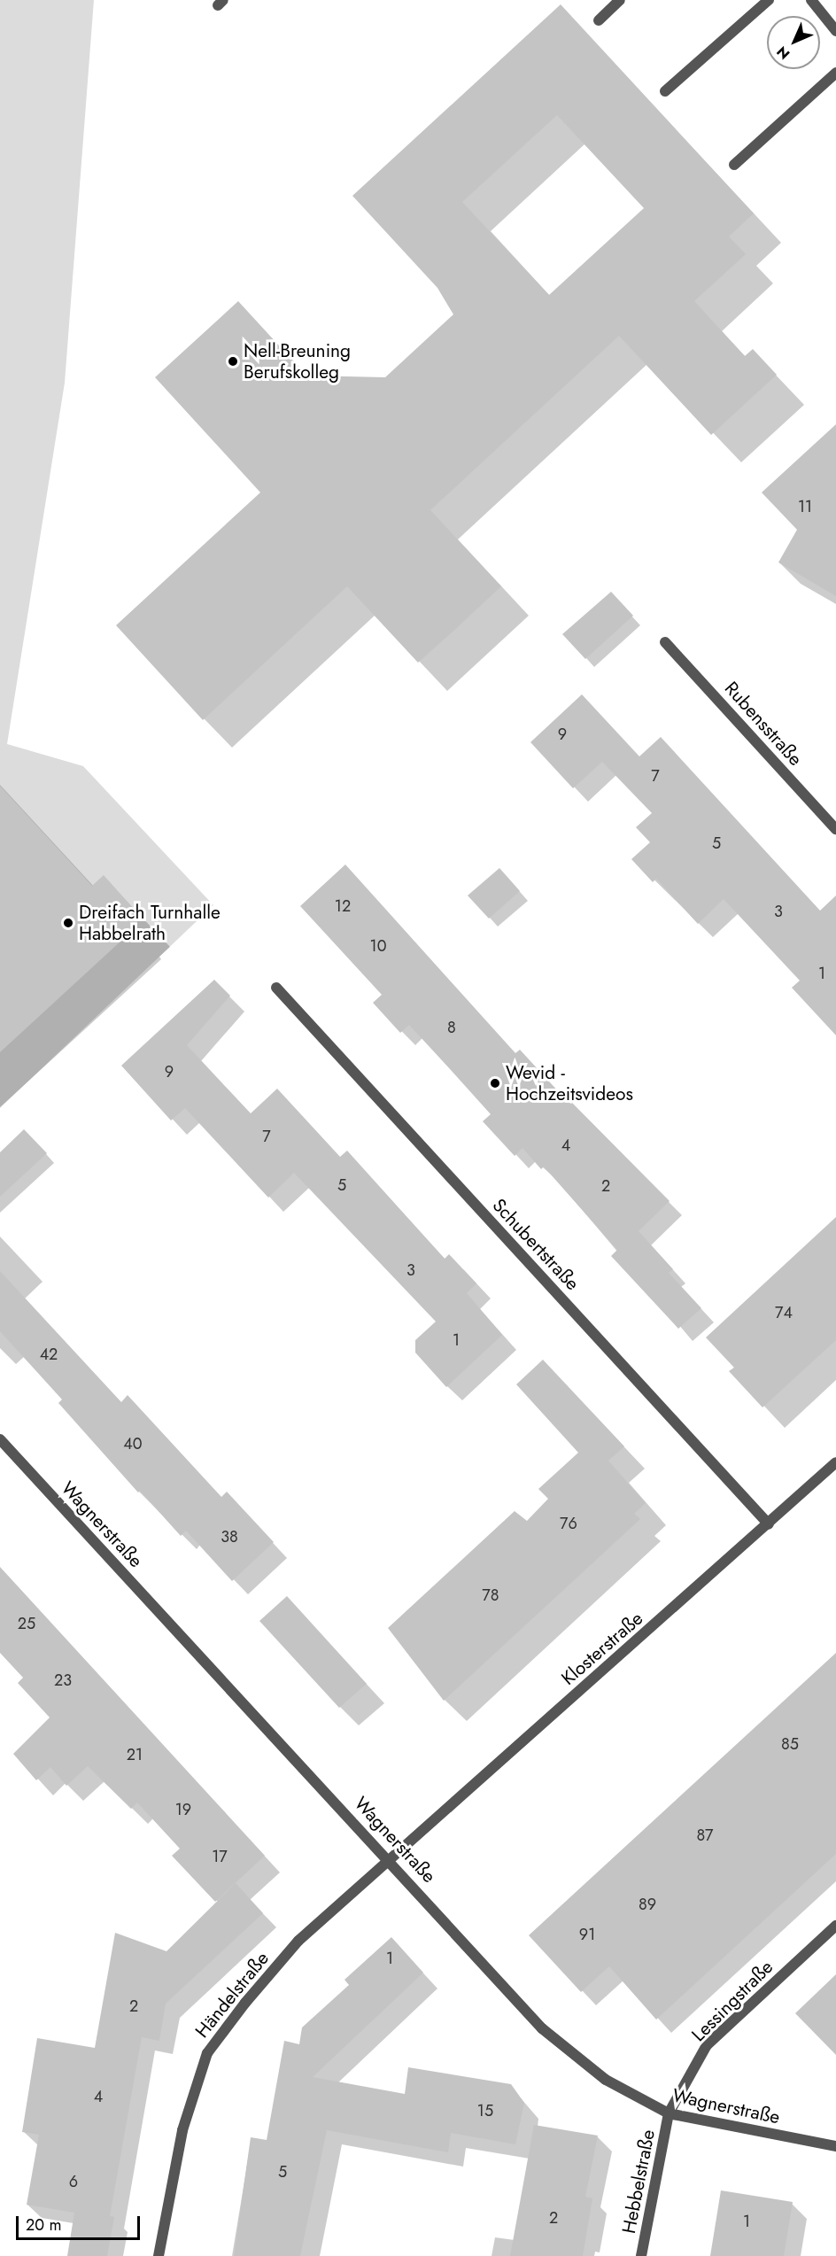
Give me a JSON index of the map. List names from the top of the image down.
{
  "streets": {
    "street": [
      "Rubensstraße",
      "Schubertstraße",
      "Wagnerstraße",
      "Klosterstraße",
      "Händelstraße",
      "Lessingstraße",
      "Hebbelstraße"
    ]
  },
  "crossings": [
    ["Schubertstraße", "Klosterstraße"],
    ["Wagnerstraße", "Klosterstraße"],
    ["Wagnerstraße", "Händelstraße"],
    ["Wagnerstraße", "Lessingstraße"],
    ["Wagnerstraße", "Hebbelstraße"],
    ["Klosterstraße", "Händelstraße"],
    ["Lessingstraße", "Hebbelstraße"]
  ],
  "places": ["Nell-Breuning Berufskolleg", "Dreifach Turnhalle Habbelrath", "Wevid - Hochzeitsvideos"],
  "house_numbers": [
    "11",
    "9",
    "7",
    "5",
    "12",
    "3",
    "10",
    "1",
    "8",
    "9",
    "7",
    "4",
    "5",
    "2",
    "3",
    "74",
    "1",
    "42",
    "40",
    "76",
    "38",
    "78",
    "25",
    "23",
    "85",
    "21",
    "19",
    "87",
    "17",
    "89",
    "91",
    "1",
    "2",
    "4",
    "15",
    "5",
    "6",
    "2",
    "1"
  ],
  "scale_bar": "20 m",
  "north": "bottom left"
}
